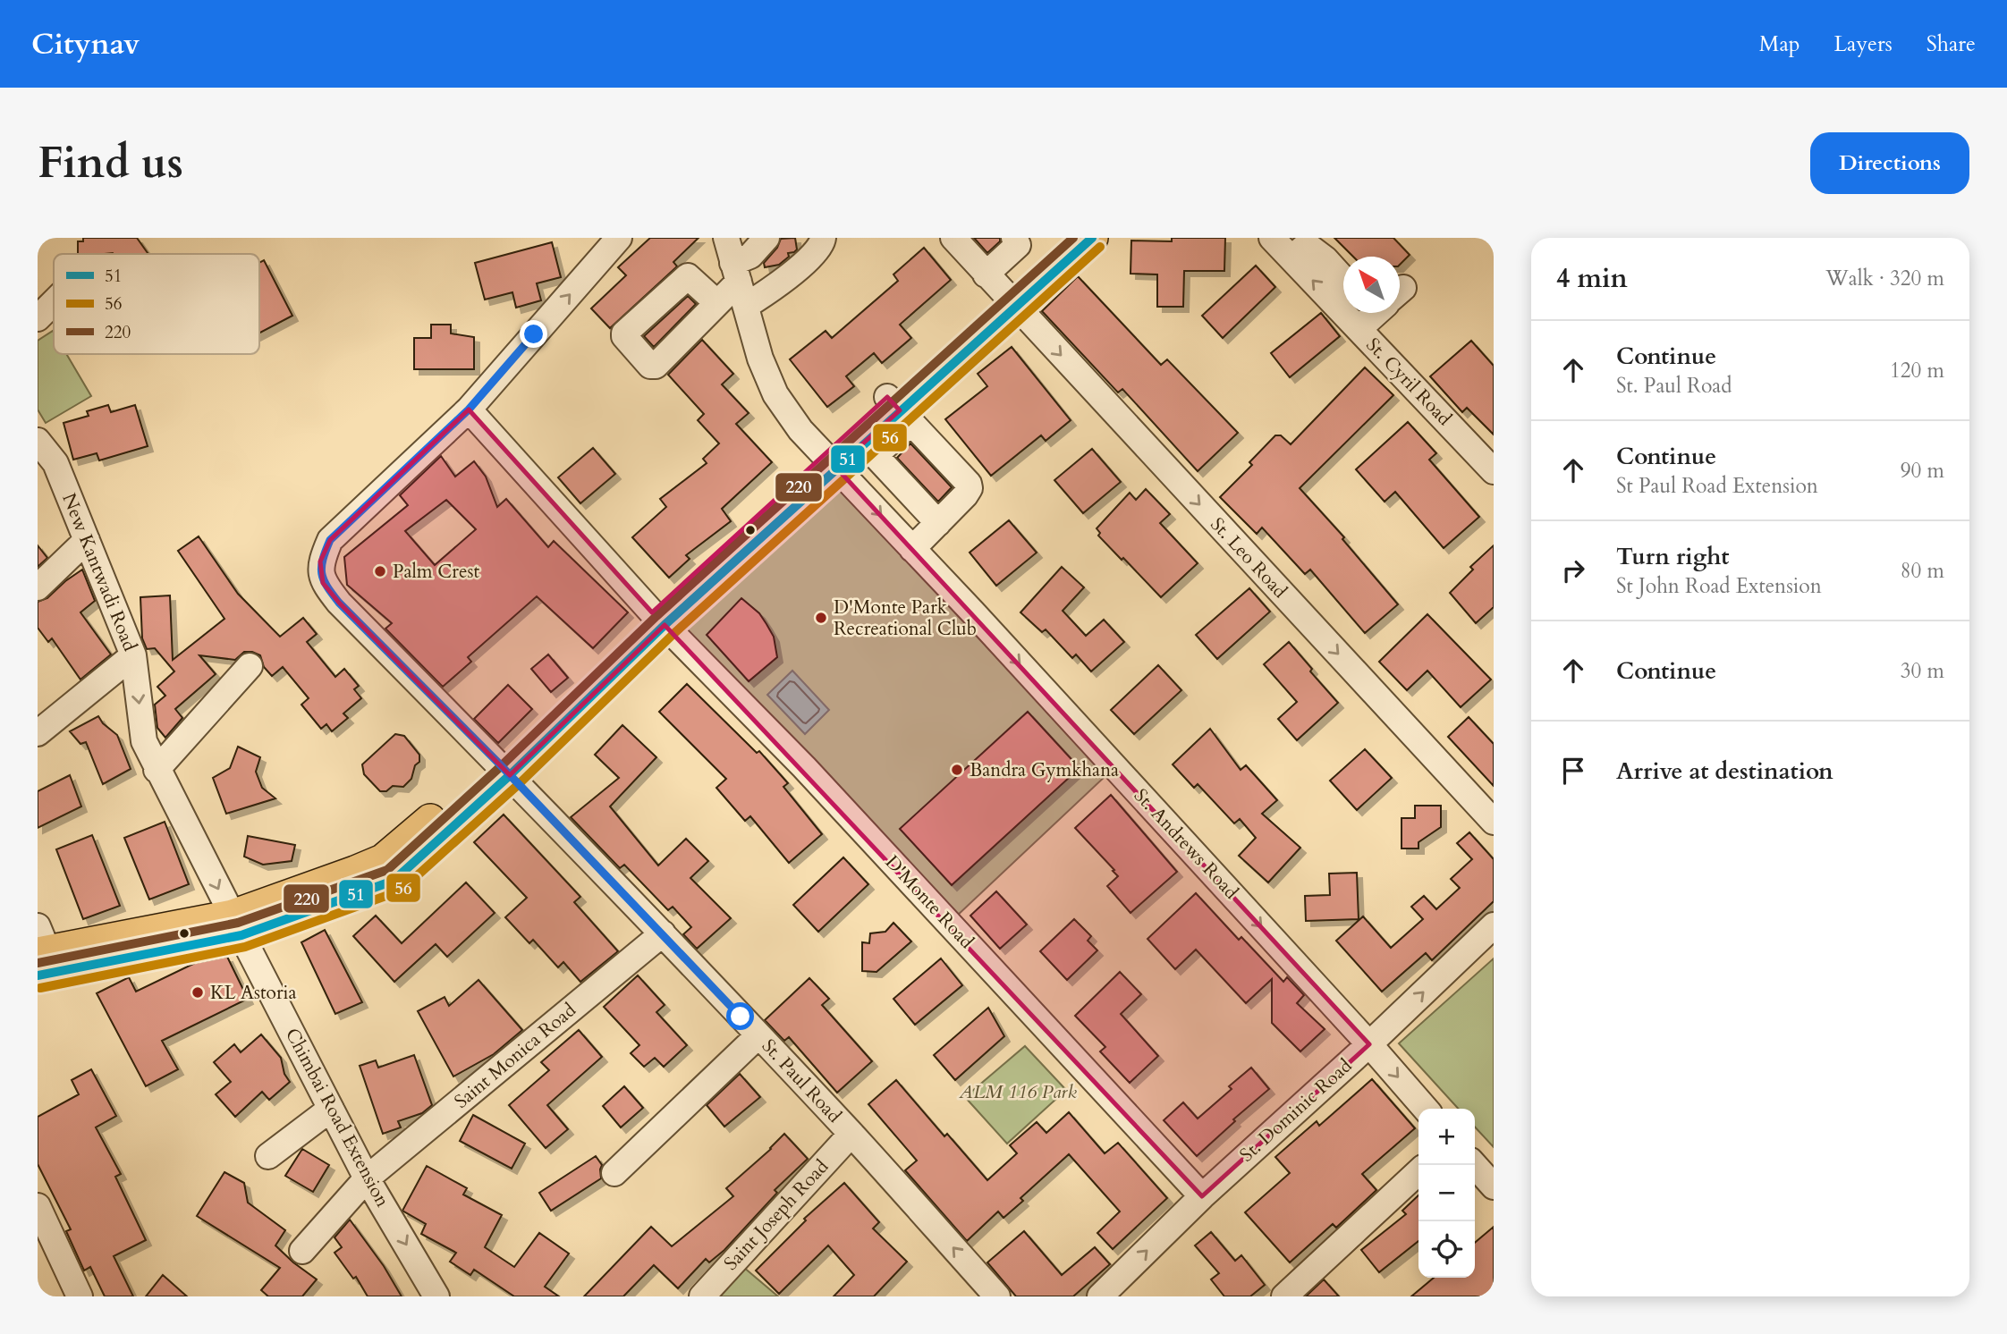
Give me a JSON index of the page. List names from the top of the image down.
{
  "streets": {
    "street": [
      "St. Cyril Road",
      "St. Leo Road",
      "New Kantwadi Road",
      "St. Andrews Road",
      "D'Monte Road",
      "Saint Monica Road",
      "St. Paul Road",
      "St. Dominic Road",
      "Chimbai Road Extension",
      "Saint Joseph Road"
    ]
  },
  "crossings": [
    ["New Kantwadi Road", "Chimbai Road Extension"],
    ["St. Andrews Road", "St. Dominic Road"],
    ["D'Monte Road", "St. Paul Road"],
    ["D'Monte Road", "St. Dominic Road"],
    ["Saint Monica Road", "St. Paul Road"],
    ["Saint Monica Road", "Chimbai Road Extension"],
    ["St. Paul Road", "Saint Joseph Road"]
  ],
  "one_way": [
    "St. Leo Road",
    "New Kantwadi Road",
    "St. Andrews Road",
    "St. Dominic Road"
  ],
  "parks": ["ALM 116 Park"],
  "places": [
    "Palm Crest",
    "D'Monte Park Recreational Club",
    "Bandra Gymkhana",
    "KL Astoria"
  ],
  "lines": ["transit line 51", "transit line 220", "transit line 56"],
  "legend": ["51", "56", "220"],
  "north": "top left",
  "page": {
    "header": "Citynav",
    "nav": ["Map", "Layers", "Share"],
    "buttons": "Directions",
    "title": "Find us",
    "heading": ["4 min", "Walk · 320 m"],
    "list": [
      ["Continue", "St. Paul Road", "120 m"],
      ["Continue", "St Paul Road Extension", "90 m"],
      ["Turn right", "St John Road Extension", "80 m"],
      ["Continue", "30 m"],
      "Arrive at destination"
    ],
    "map_buttons": ["+", "−"]
  }
}
